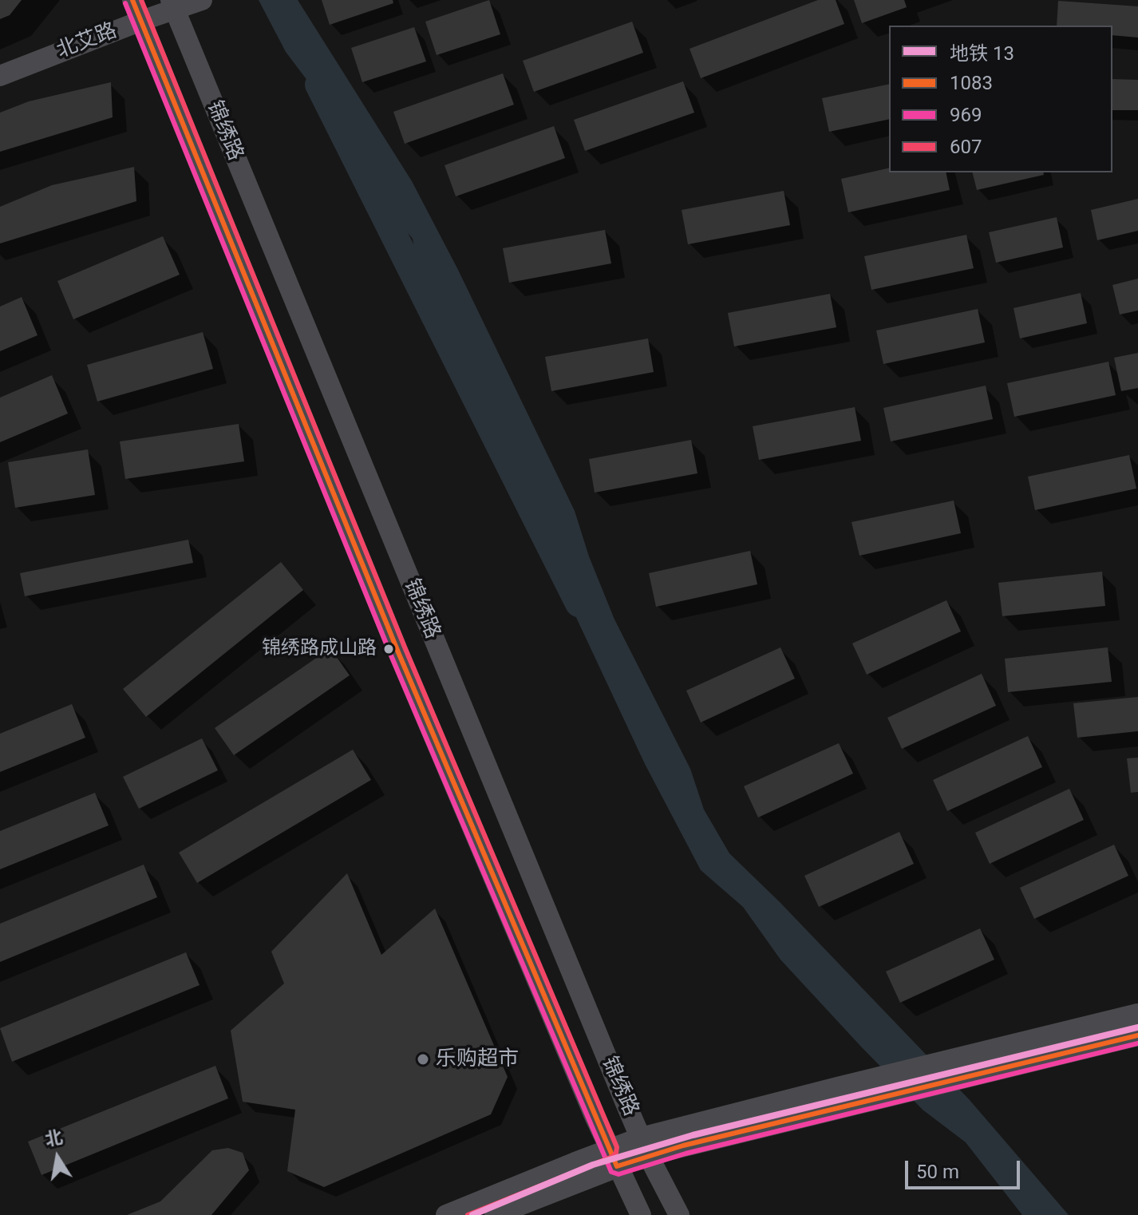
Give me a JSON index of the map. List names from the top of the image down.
{
  "streets": {
    "main road": ["北艾路", "锦绣路"]
  },
  "crossings": [
    ["北艾路", "锦绣路"]
  ],
  "places": ["锦绣路成山路", "乐购超市"],
  "lines": [
    "transit line 1083",
    "transit line 607",
    "transit line 969",
    "metro line 13"
  ],
  "legend": [
    "地铁 13",
    "1083",
    "969",
    "607"
  ],
  "scale_bar": "50 m",
  "north": "top"
}
